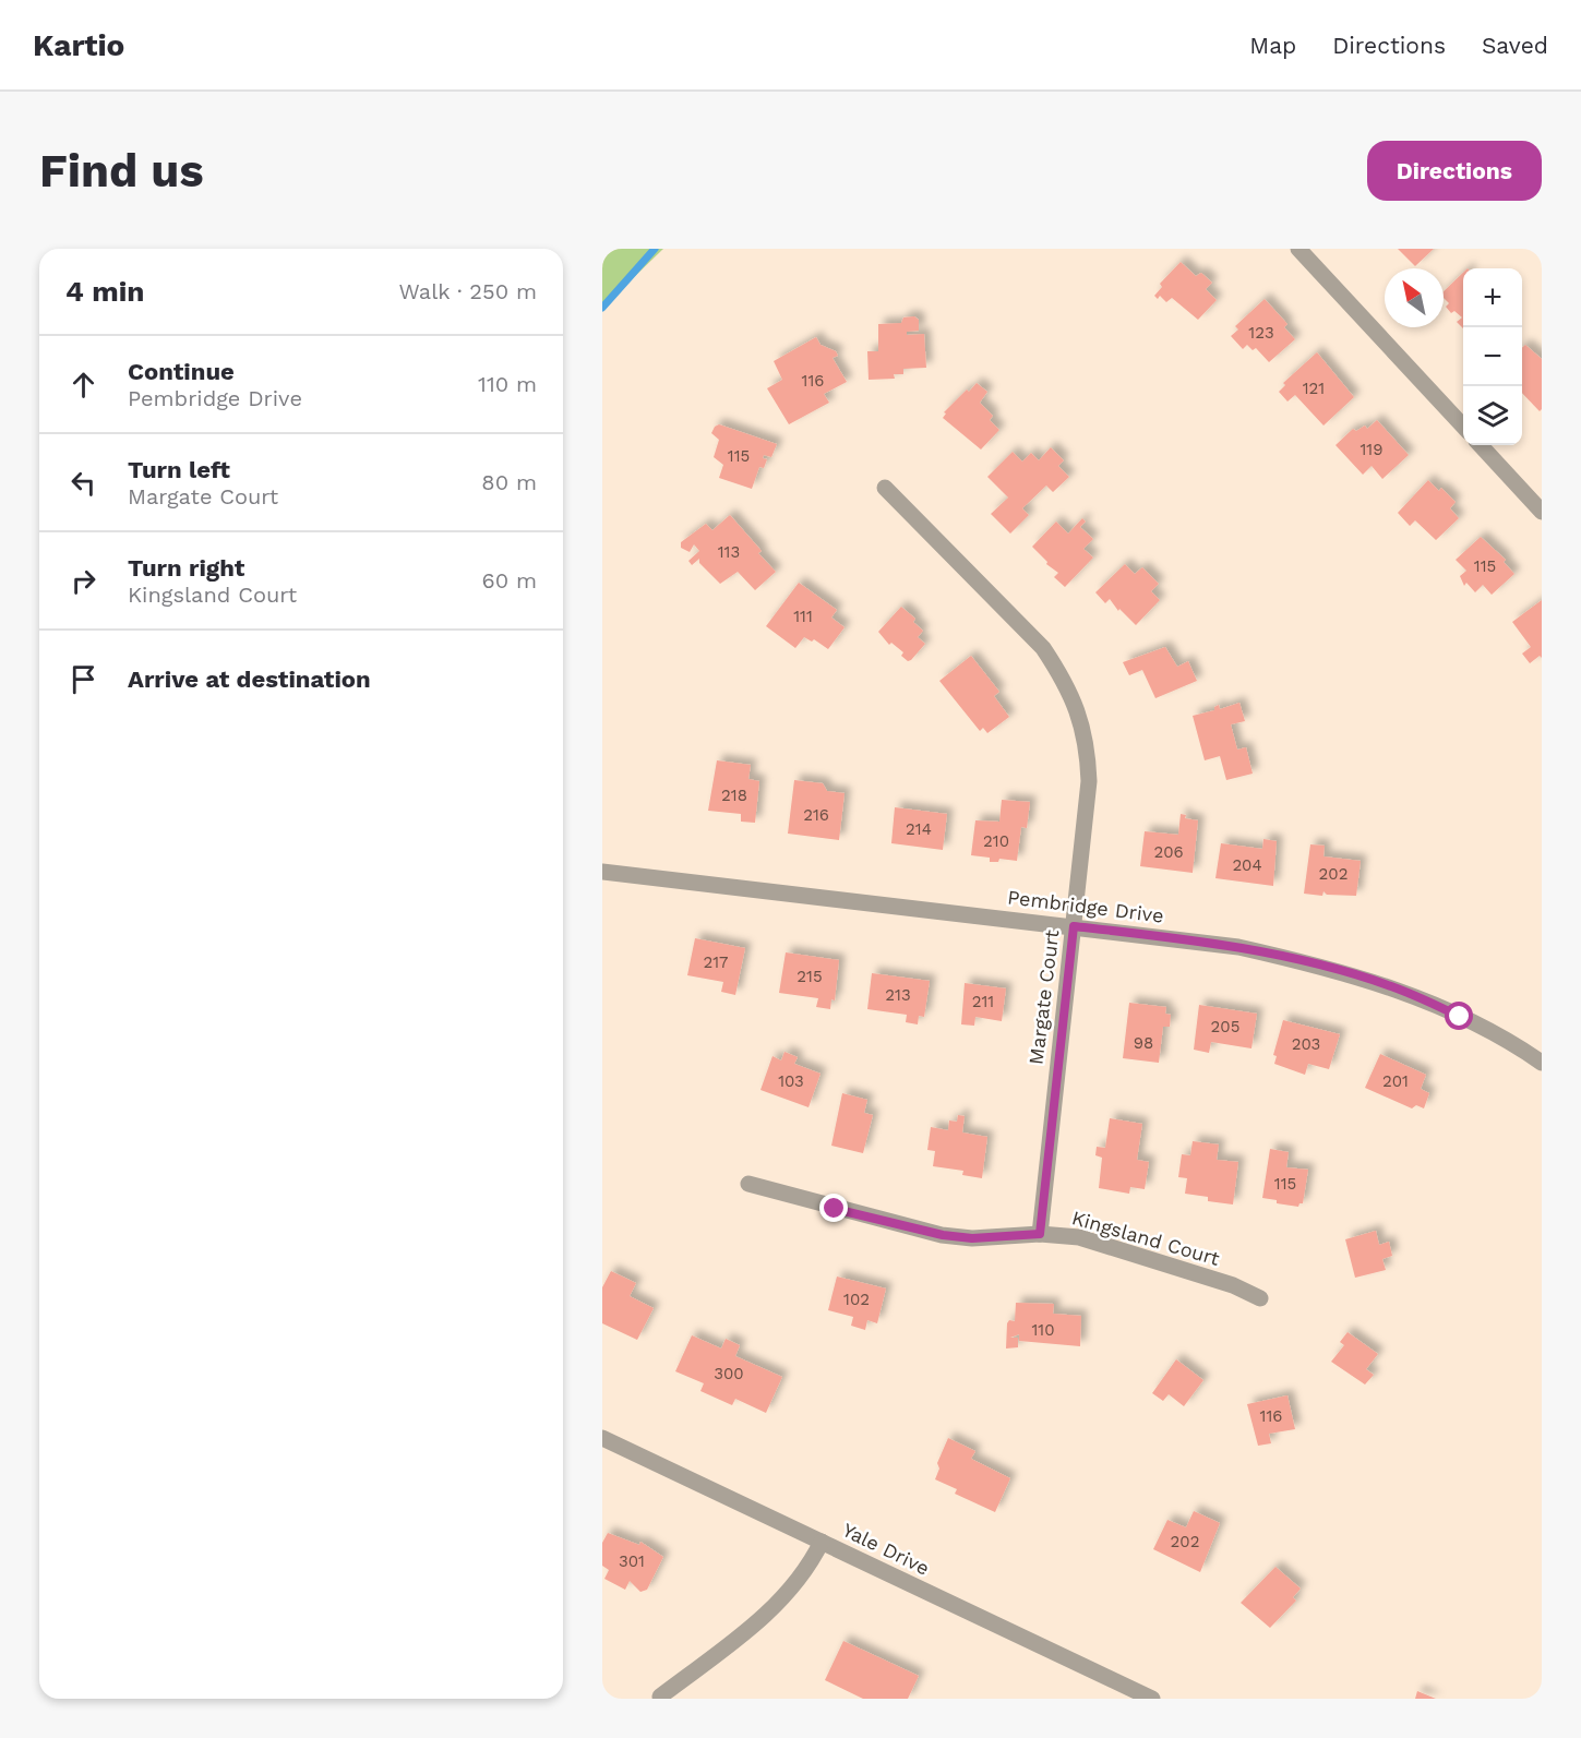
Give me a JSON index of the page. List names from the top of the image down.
{
  "streets": {
    "street": [
      "Pembridge Drive",
      "Margate Court",
      "Kingsland Court",
      "Yale Drive"
    ]
  },
  "crossings": [
    ["Pembridge Drive", "Margate Court"],
    ["Margate Court", "Kingsland Court"]
  ],
  "house_numbers": [
    "123",
    "116",
    "121",
    "119",
    "115",
    "113",
    "115",
    "111",
    "218",
    "216",
    "214",
    "210",
    "206",
    "204",
    "202",
    "217",
    "215",
    "213",
    "211",
    "205",
    "98",
    "203",
    "103",
    "201",
    "115",
    "102",
    "110",
    "300",
    "116",
    "202",
    "301"
  ],
  "north": "top left",
  "page": {
    "header": "Kartio",
    "nav": ["Map", "Directions", "Saved"],
    "buttons": "Directions",
    "title": "Find us",
    "heading": ["4 min", "Walk · 250 m"],
    "map_buttons": ["+", "−"],
    "list": [
      ["Continue", "Pembridge Drive", "110 m"],
      ["Turn left", "Margate Court", "80 m"],
      ["Turn right", "Kingsland Court", "60 m"],
      "Arrive at destination"
    ]
  }
}
